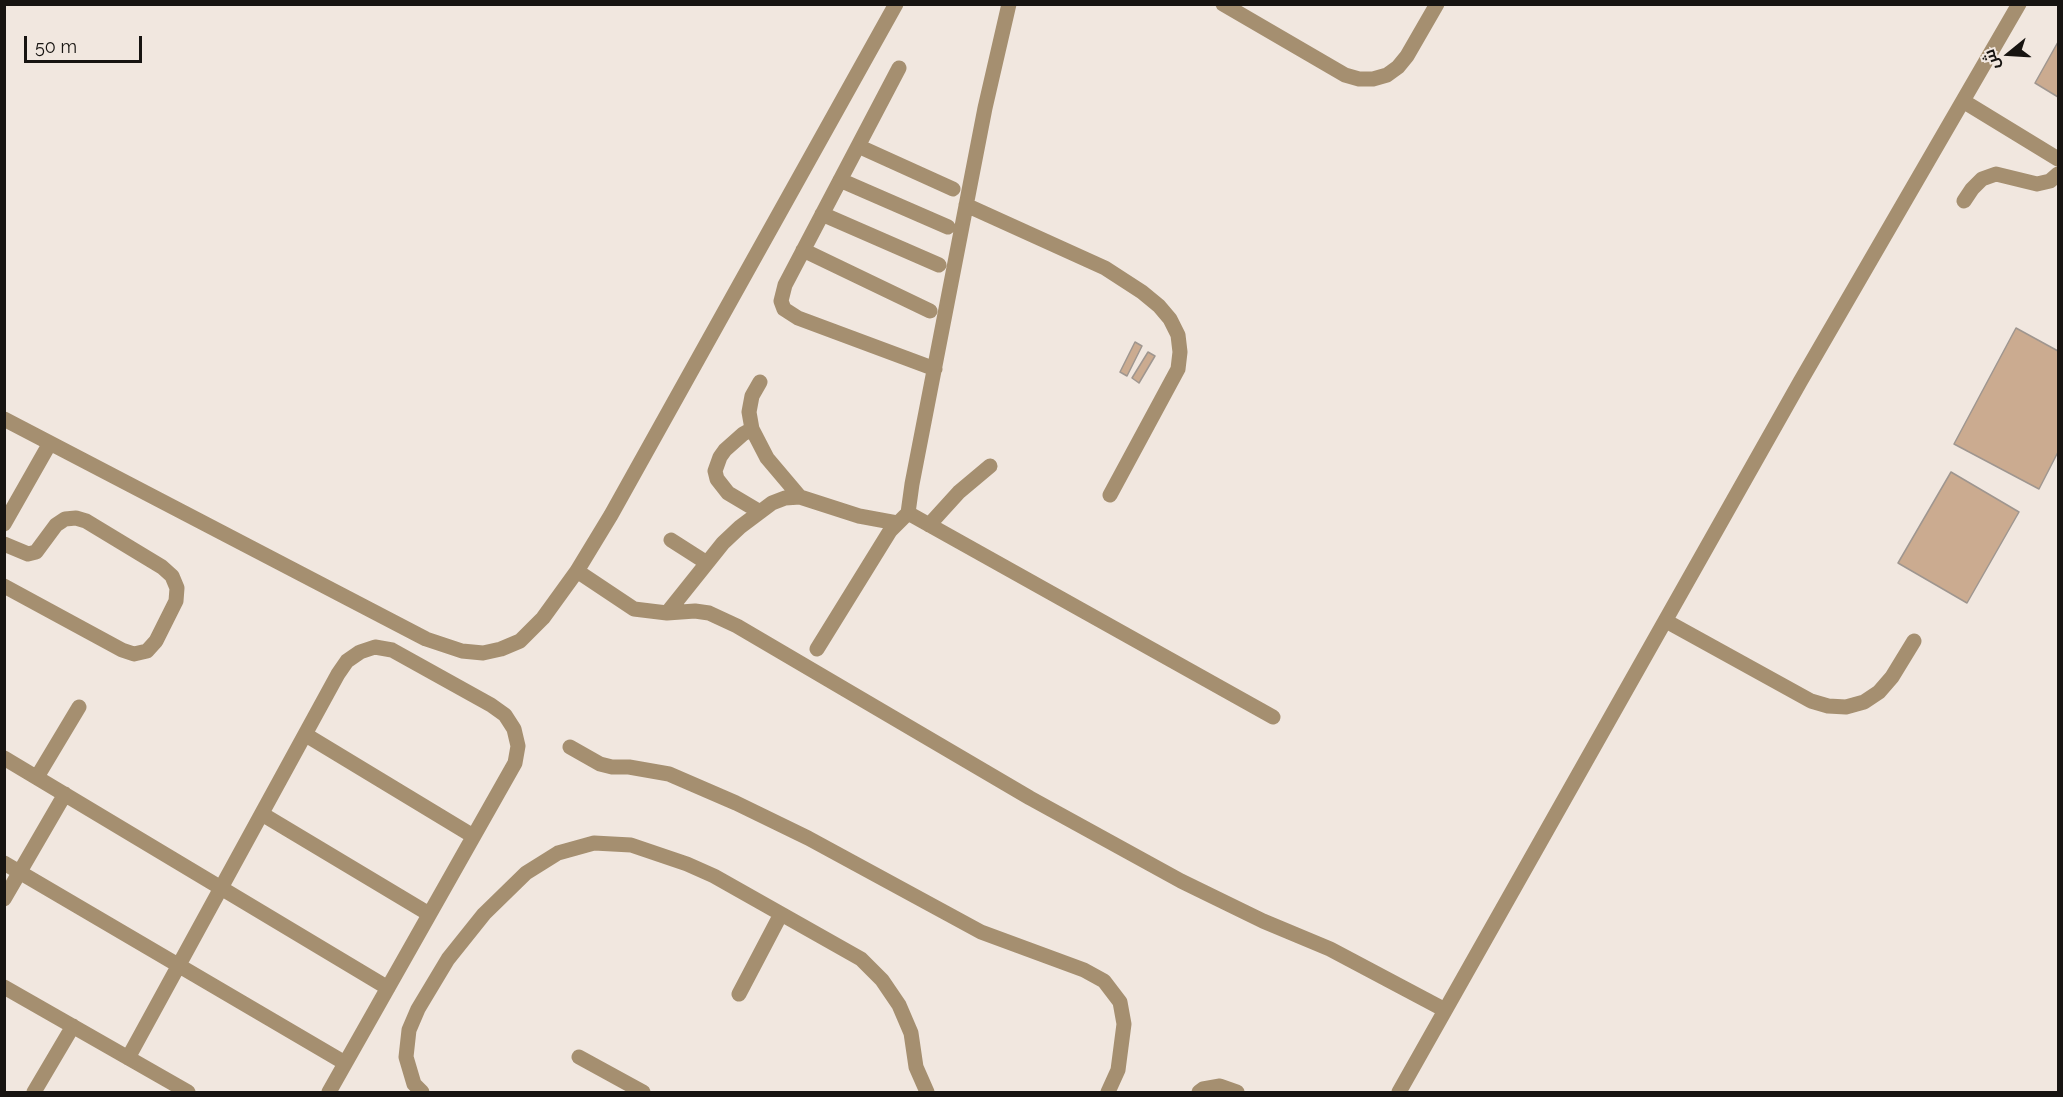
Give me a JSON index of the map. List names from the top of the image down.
{
  "scale_bar": "50 m",
  "north": "left"
}
